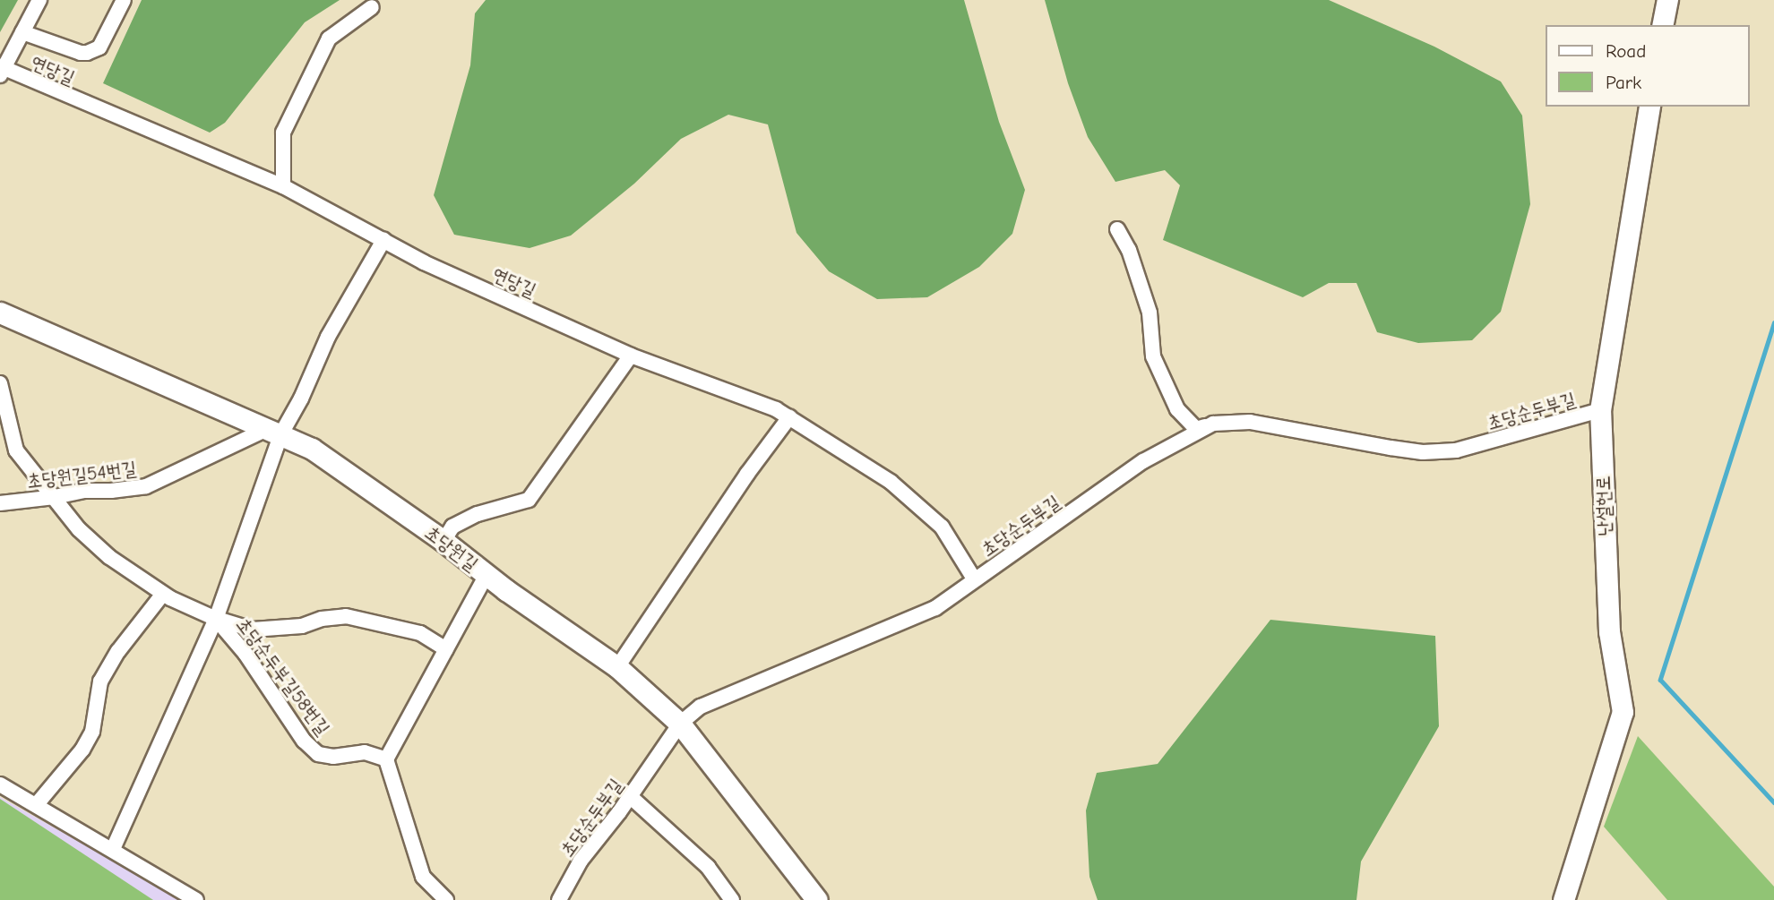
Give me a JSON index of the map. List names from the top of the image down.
{
  "streets": {
    "street": [
      "연당길",
      "초당순두부길",
      "초당원길54번길",
      "난설헌로",
      "초당원길",
      "초당순두부길58번길"
    ]
  },
  "crossings": [
    ["연당길", "초당순두부길"],
    ["초당순두부길", "난설헌로"],
    ["초당순두부길", "초당원길"],
    ["초당원길54번길", "초당원길"],
    ["초당원길54번길", "초당순두부길58번길"]
  ],
  "legend": ["Road", "Park"]
}
